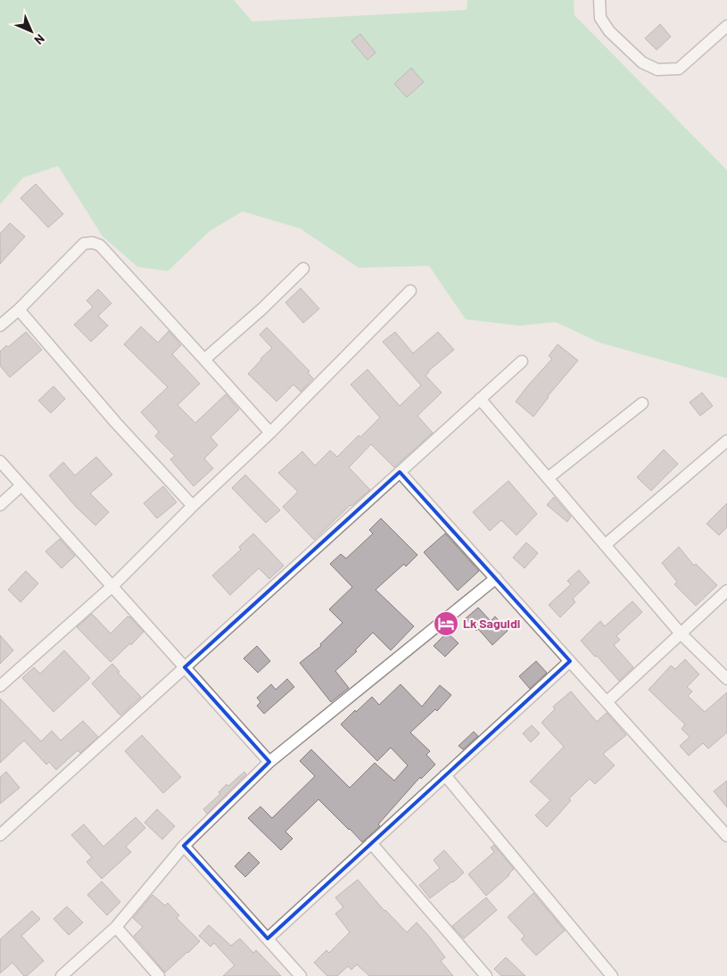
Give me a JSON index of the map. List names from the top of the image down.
{
  "places": {
    "hotel": ["Lk Saguidi"]
  },
  "north": "bottom right"
}
